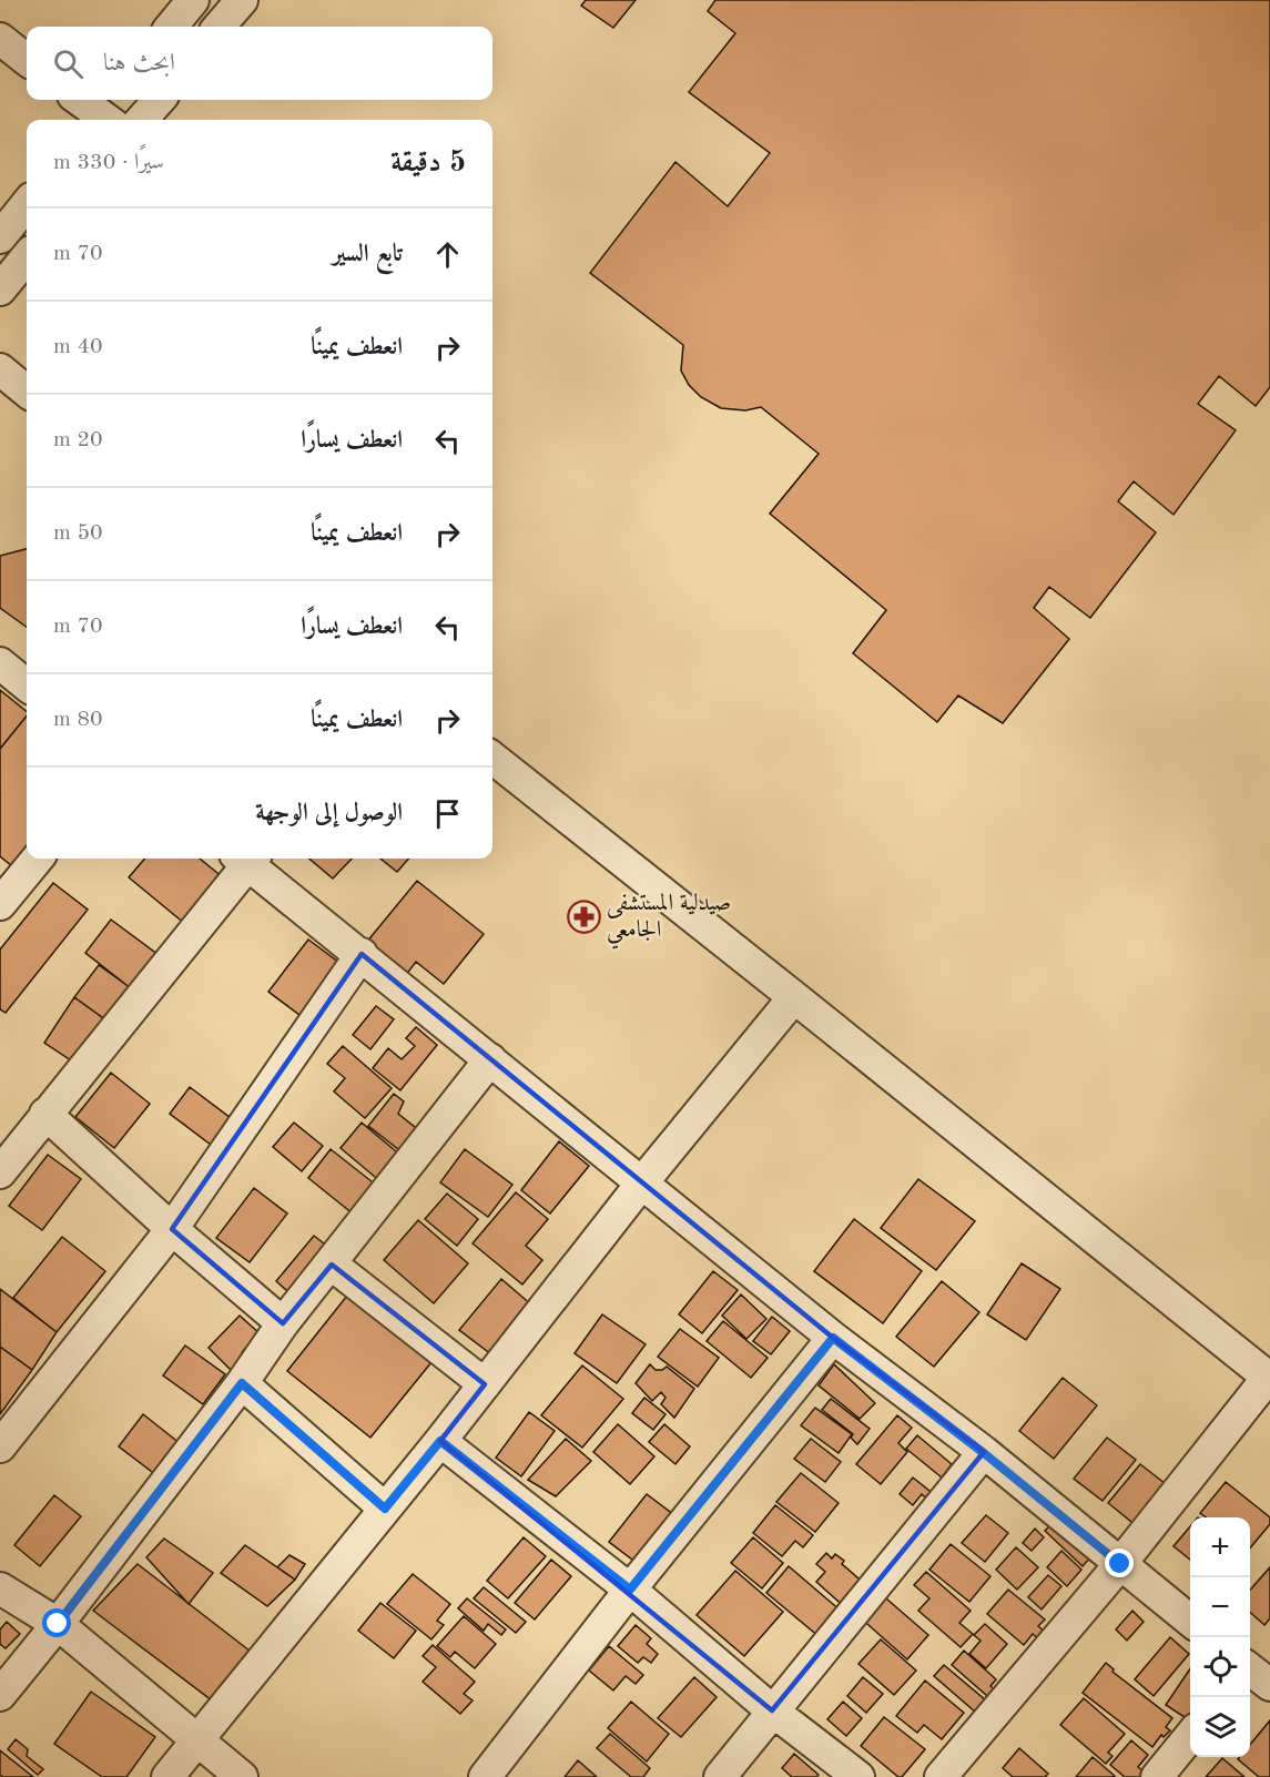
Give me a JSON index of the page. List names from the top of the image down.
{
  "places": {
    "pharmacy": ["صيدلية المستشفى الجامعي"]
  },
  "page": {
    "search": "ابحث هنا",
    "heading": ["5 دقيقة", "سيرًا · 330 m"],
    "list": [
      ["تابع السير", "70 m"],
      ["انعطف يمينًا", "40 m"],
      ["انعطف يسارًا", "20 m"],
      ["انعطف يمينًا", "50 m"],
      ["انعطف يسارًا", "70 m"],
      ["انعطف يمينًا", "80 m"],
      "الوصول إلى الوجهة"
    ],
    "map_buttons": ["+", "−"]
  }
}
